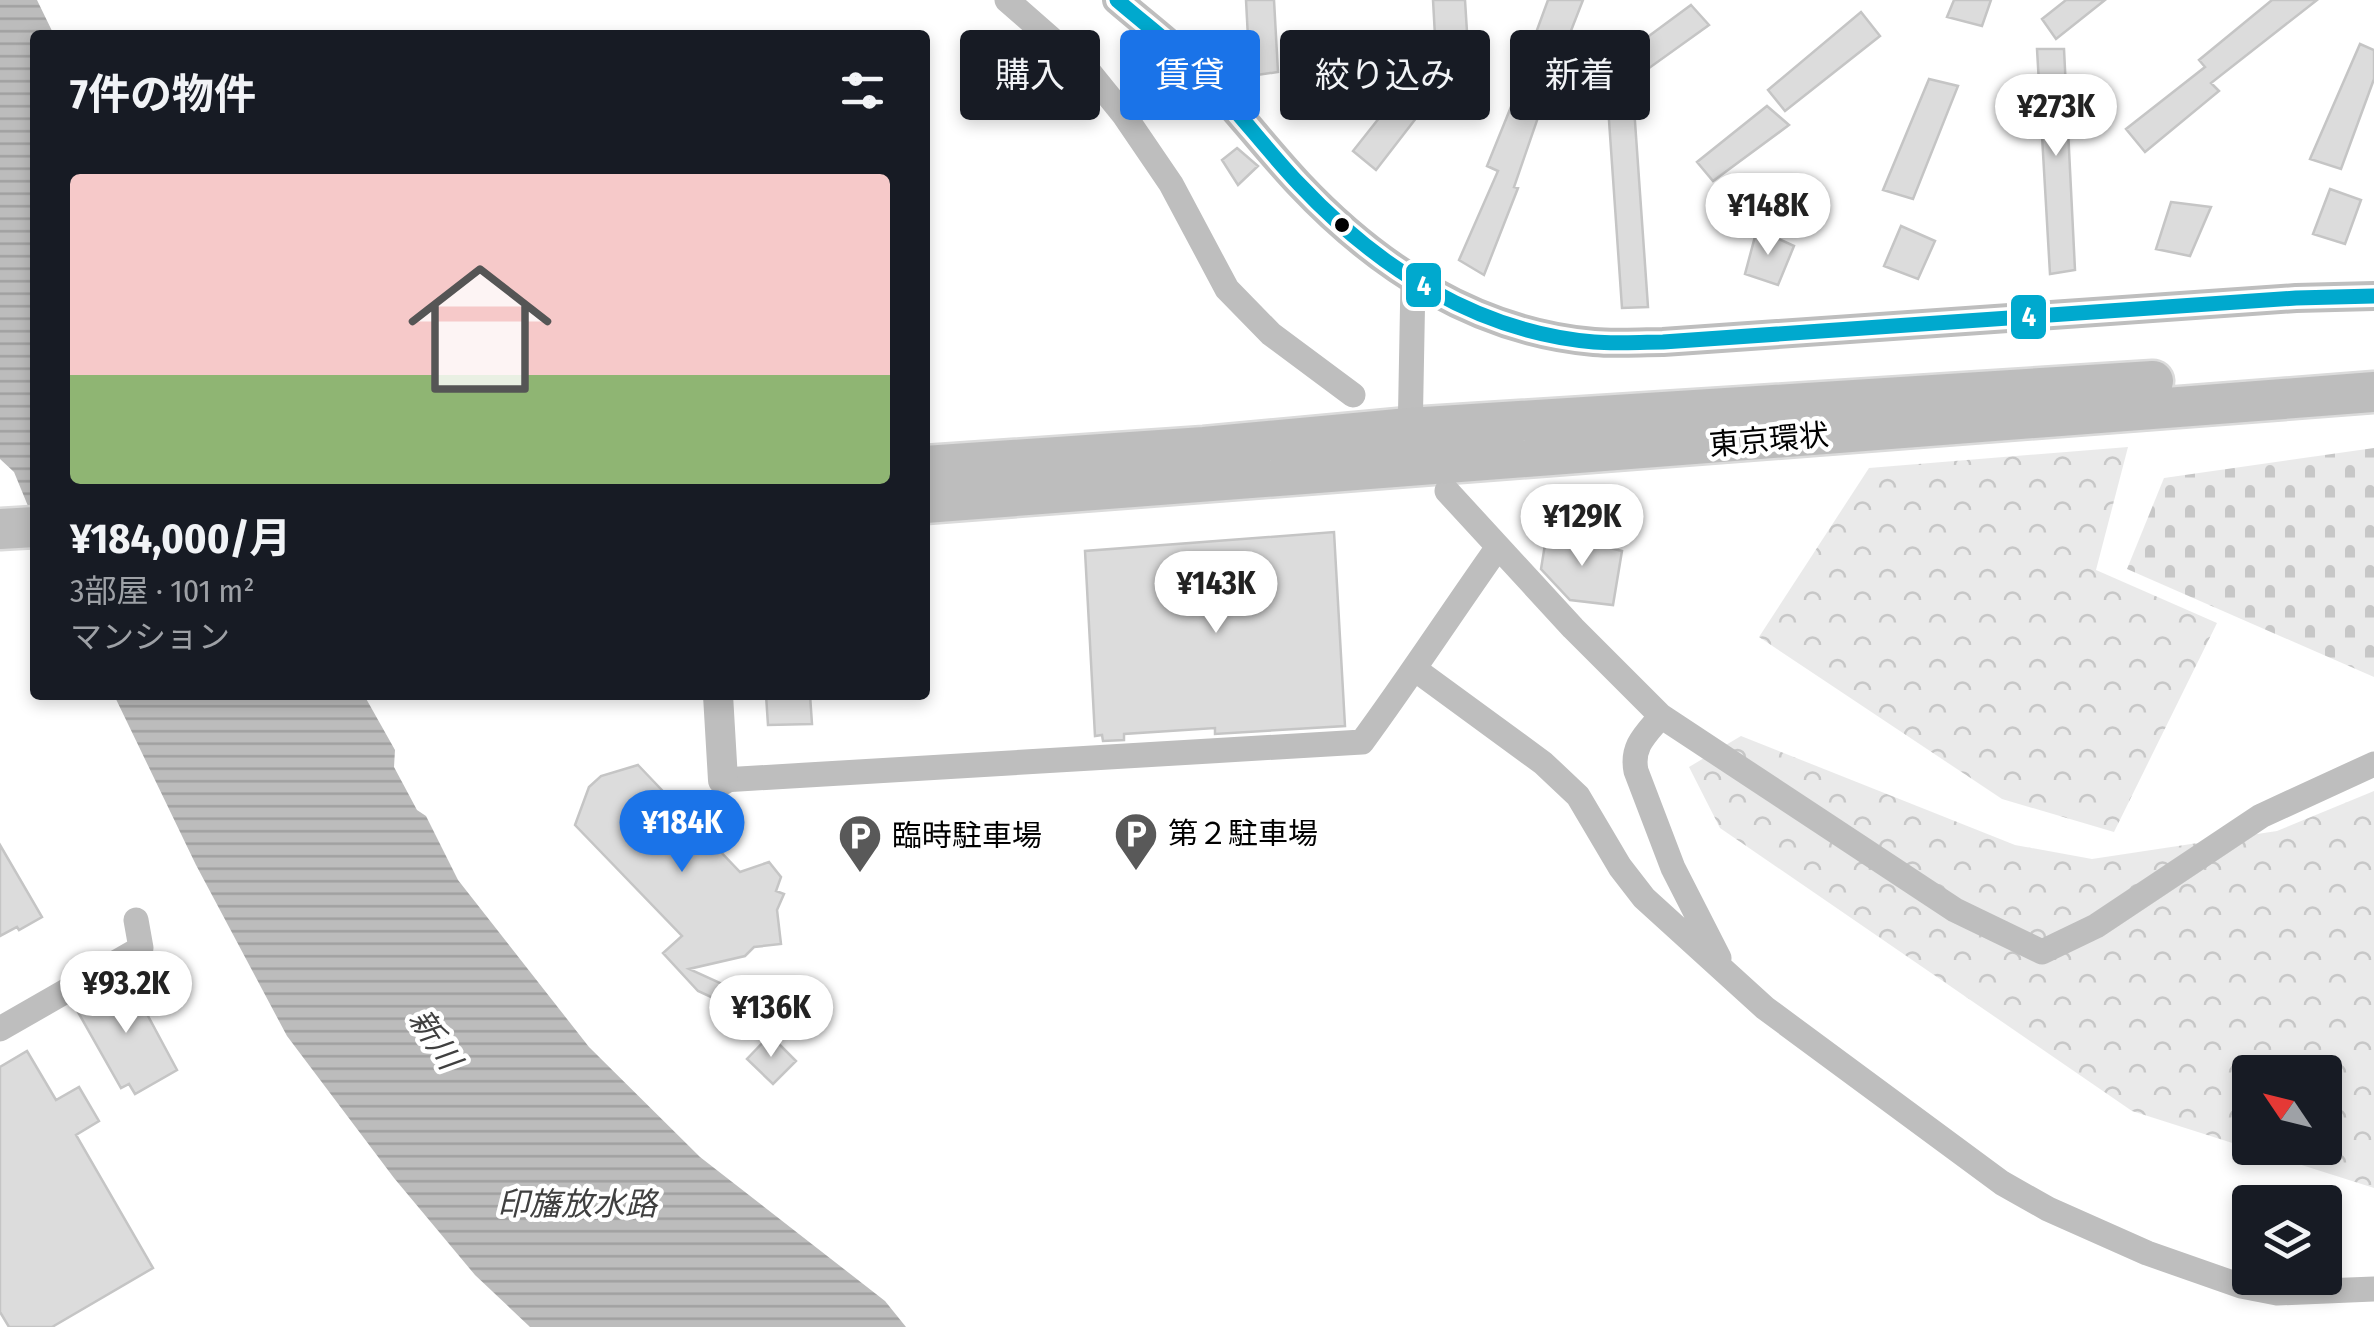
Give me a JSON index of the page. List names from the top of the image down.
{
  "streets": {
    "highway": ["東京環状"]
  },
  "water": ["新川", "印旛放水路"],
  "places": {
    "parking": ["第２駐車場", "臨時駐車場"]
  },
  "lines": ["transit line 4"],
  "north": "top left",
  "page": {
    "chip": [
      "購入",
      "賃貸",
      "絞り込み",
      "新着"
    ],
    "heading": "7件の物件",
    "price": [
      "¥273K",
      "¥148K",
      "¥129K",
      "¥143K",
      "¥184K",
      "¥93.2K",
      "¥136K"
    ],
    "list": [
      {
        "name": "¥184,000/月",
        "note": "3部屋 · 101 m² · マンション"
      }
    ]
  }
}
